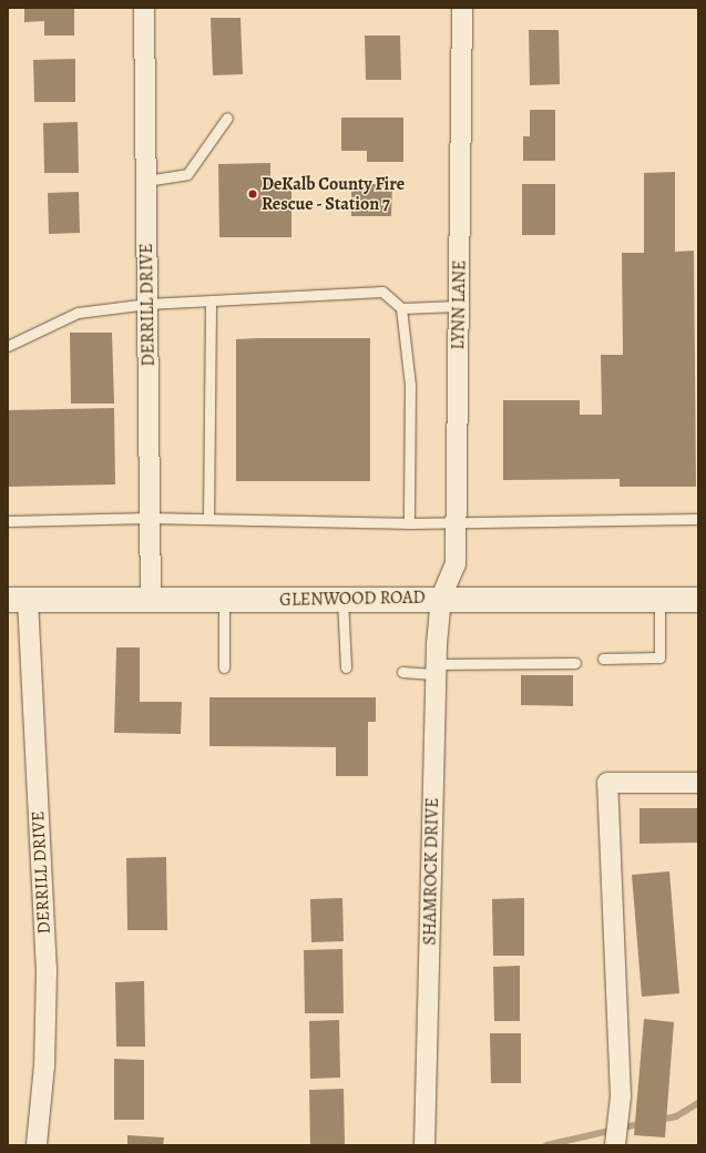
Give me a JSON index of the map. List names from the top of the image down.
{
  "streets": {
    "main road": ["GLENWOOD ROAD"],
    "street": ["DERRILL DRIVE", "LYNN LANE", "SHAMROCK DRIVE"]
  },
  "crossings": [
    ["DERRILL DRIVE", "GLENWOOD ROAD"],
    ["LYNN LANE", "GLENWOOD ROAD"],
    ["LYNN LANE", "SHAMROCK DRIVE"],
    ["GLENWOOD ROAD", "SHAMROCK DRIVE"]
  ],
  "places": ["DeKalb County Fire Rescue - Station 7"]
}
